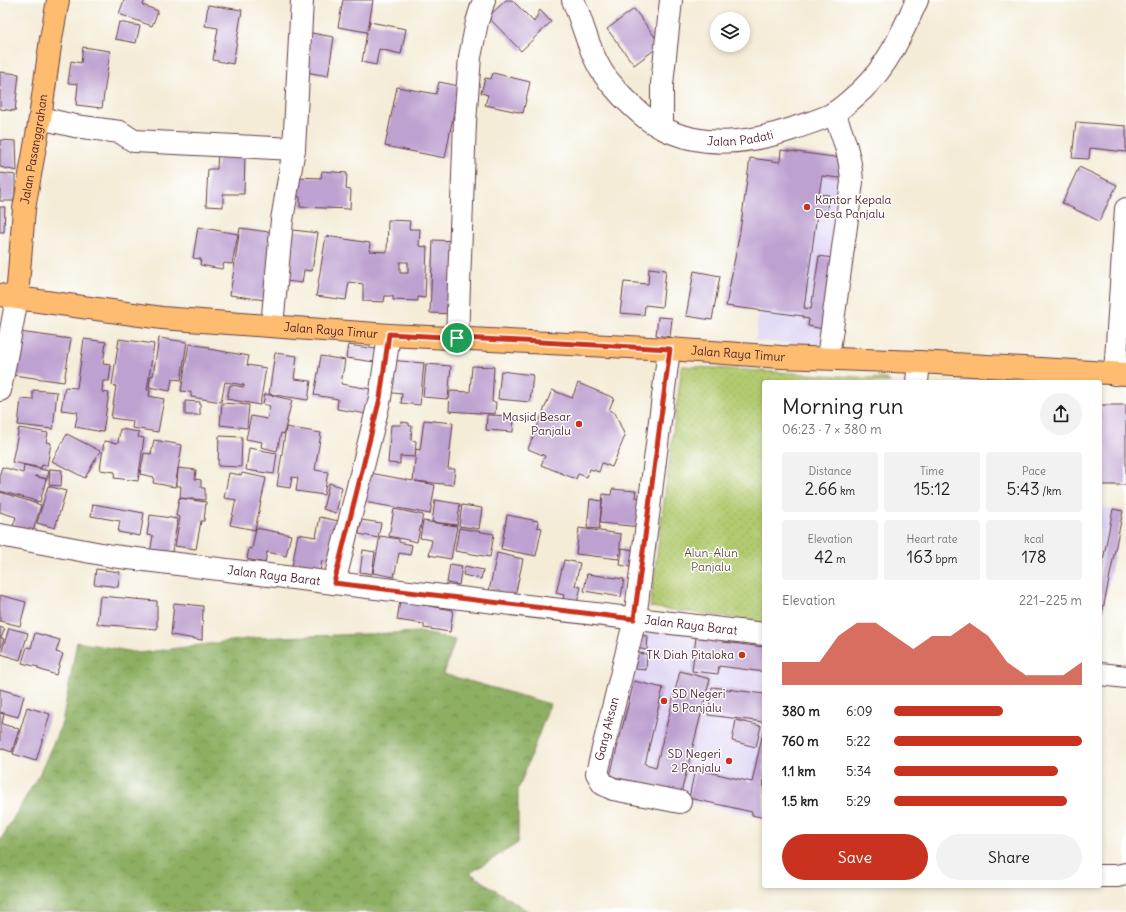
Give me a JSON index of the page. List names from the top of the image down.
{
  "streets": {
    "main road": ["Jalan Pasanggrahan", "Jalan Raya Timur"],
    "street": ["Jalan Padati", "Jalan Raya Barat", "Gang Aksan"]
  },
  "crossings": [
    ["Jalan Pasanggrahan", "Jalan Raya Timur"],
    ["Jalan Raya Timur", "Gang Aksan"],
    ["Jalan Raya Barat", "Gang Aksan"]
  ],
  "parks": ["Alun-Alun Panjalu"],
  "places": [
    "Kantor Kepala Desa Panjalu",
    "Masjid Besar Panjalu",
    "TK Diah Pitaloka",
    "SD Negeri 5 Panjalu",
    "SD Negeri 2 Panjalu"
  ],
  "page": {
    "heading": ["Morning run", "06:23 · 7 × 380 m"],
    "stats": [
      ["Distance", "2.66 km"],
      ["Time", "15:12"],
      ["Pace", "5:43 /km"],
      ["Elevation", "42 m"],
      ["Heart rate", "163 bpm"],
      ["kcal", "178"]
    ],
    "chart": ["Elevation", "221–225 m"],
    "list": [
      {
        "name": "380 m",
        "note": "6:09"
      },
      {
        "name": "760 m",
        "note": "5:22"
      },
      {
        "name": "1.1 km",
        "note": "5:34"
      },
      {
        "name": "1.5 km",
        "note": "5:29"
      }
    ],
    "buttons": ["Save", "Share"]
  }
}
